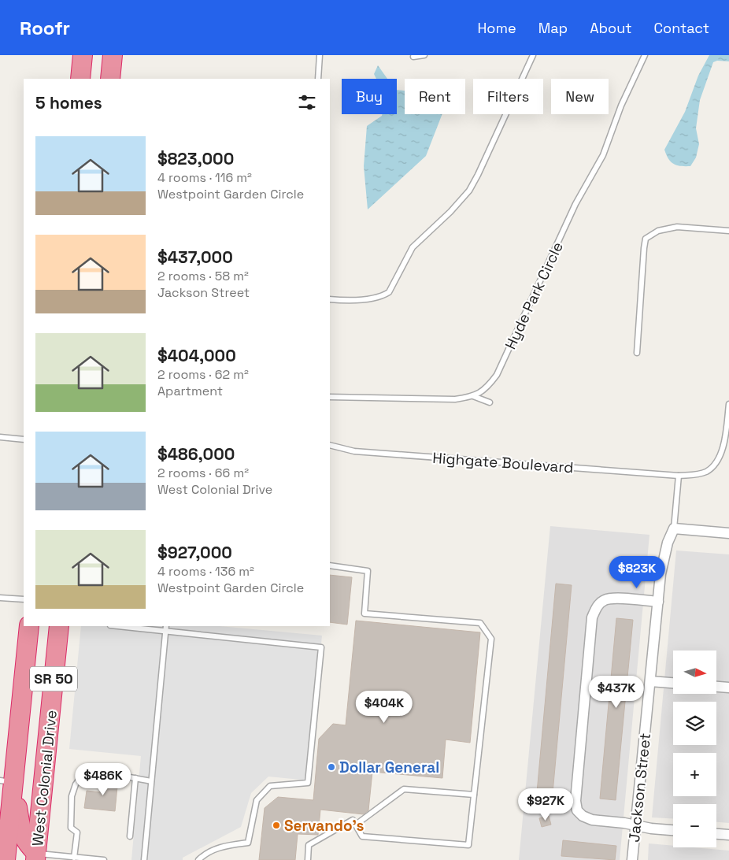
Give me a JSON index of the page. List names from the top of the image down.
{
  "streets": {
    "highway": ["SR 50", "West Colonial Drive"],
    "street": ["Jackson Street"],
    "lane": ["Hyde Park Circle", "Highgate Boulevard"]
  },
  "places": ["Dollar General", "Servando's"],
  "north": "right",
  "page": {
    "header": "Roofr",
    "nav": [
      "Home",
      "Map",
      "About",
      "Contact"
    ],
    "chip": [
      "Buy",
      "Rent",
      "Filters",
      "New"
    ],
    "heading": "5 homes",
    "list": [
      {
        "name": "$823,000",
        "note": "4 rooms · 116 m² · Westpoint Garden Circle"
      },
      {
        "name": "$437,000",
        "note": "2 rooms · 58 m² · Jackson Street"
      },
      {
        "name": "$404,000",
        "note": "2 rooms · 62 m² · Apartment"
      },
      {
        "name": "$486,000",
        "note": "2 rooms · 66 m² · West Colonial Drive"
      },
      {
        "name": "$927,000",
        "note": "4 rooms · 136 m² · Westpoint Garden Circle"
      }
    ],
    "price": [
      "$823K",
      "$437K",
      "$404K",
      "$486K",
      "$927K"
    ],
    "map_buttons": ["+", "−"]
  }
}
